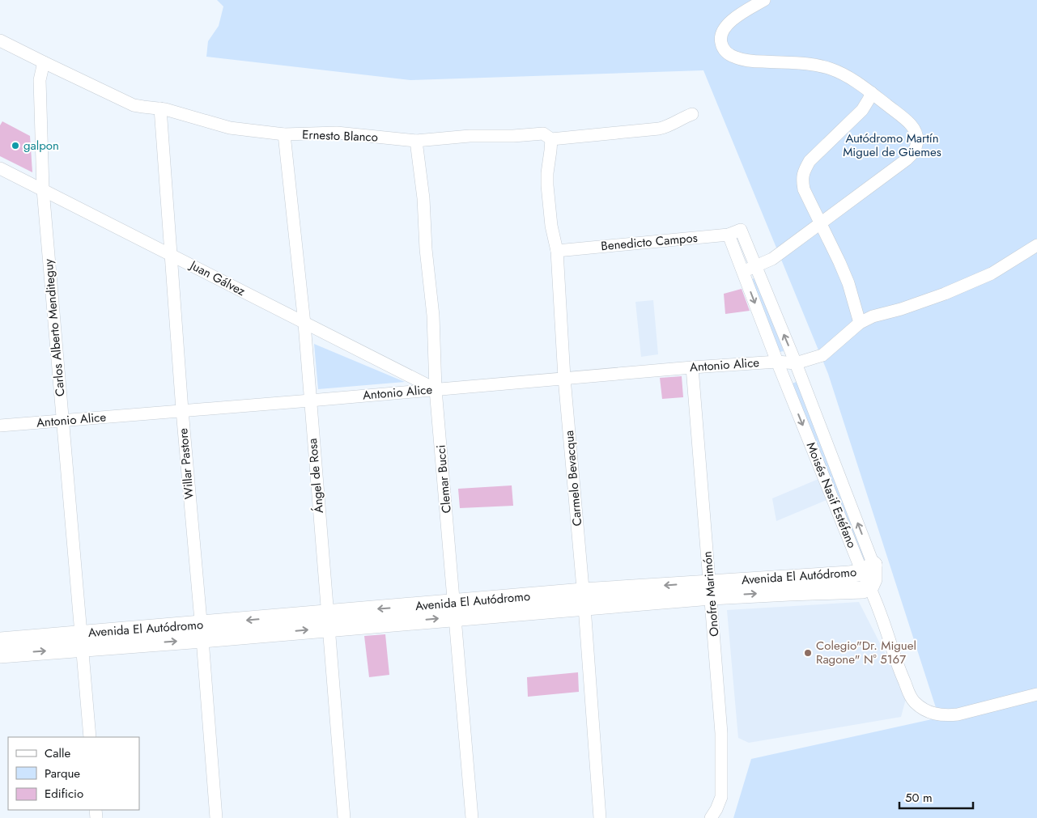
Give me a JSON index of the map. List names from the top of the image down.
{
  "streets": {
    "street": [
      "Ernesto Blanco",
      "Benedicto Campos",
      "Juan Gálvez",
      "Carlos Alberto Menditeguy",
      "Antonio Alice",
      "Willar Pastore",
      "Ángel de Rosa",
      "Carmelo Bevacqua",
      "Clemar Bucci",
      "Moisés Nasif Estéfano",
      "Avenida El Autódromo",
      "Onofre Marimón"
    ]
  },
  "crossings": [
    ["Ernesto Blanco", "Carlos Alberto Menditeguy"],
    ["Ernesto Blanco", "Willar Pastore"],
    ["Ernesto Blanco", "Ángel de Rosa"],
    ["Ernesto Blanco", "Carmelo Bevacqua"],
    ["Ernesto Blanco", "Clemar Bucci"],
    ["Benedicto Campos", "Carmelo Bevacqua"],
    ["Benedicto Campos", "Moisés Nasif Estéfano"],
    ["Juan Gálvez", "Carlos Alberto Menditeguy"],
    ["Juan Gálvez", "Antonio Alice"],
    ["Juan Gálvez", "Willar Pastore"],
    ["Juan Gálvez", "Ángel de Rosa"],
    ["Juan Gálvez", "Clemar Bucci"],
    ["Carlos Alberto Menditeguy", "Antonio Alice"],
    ["Carlos Alberto Menditeguy", "Avenida El Autódromo"],
    ["Antonio Alice", "Willar Pastore"],
    ["Antonio Alice", "Ángel de Rosa"],
    ["Antonio Alice", "Carmelo Bevacqua"],
    ["Antonio Alice", "Clemar Bucci"],
    ["Antonio Alice", "Moisés Nasif Estéfano"],
    ["Antonio Alice", "Onofre Marimón"],
    ["Willar Pastore", "Avenida El Autódromo"],
    ["Ángel de Rosa", "Avenida El Autódromo"],
    ["Carmelo Bevacqua", "Avenida El Autódromo"],
    ["Clemar Bucci", "Avenida El Autódromo"],
    ["Moisés Nasif Estéfano", "Avenida El Autódromo"],
    ["Avenida El Autódromo", "Onofre Marimón"]
  ],
  "parks": ["Autódromo Martín Miguel de Güemes"],
  "places": ["galpon", "Colegio\"Dr. Miguel Ragone\" Nº 5167"],
  "legend": ["Calle", "Parque", "Edificio"],
  "scale_bar": "50 m"
}
